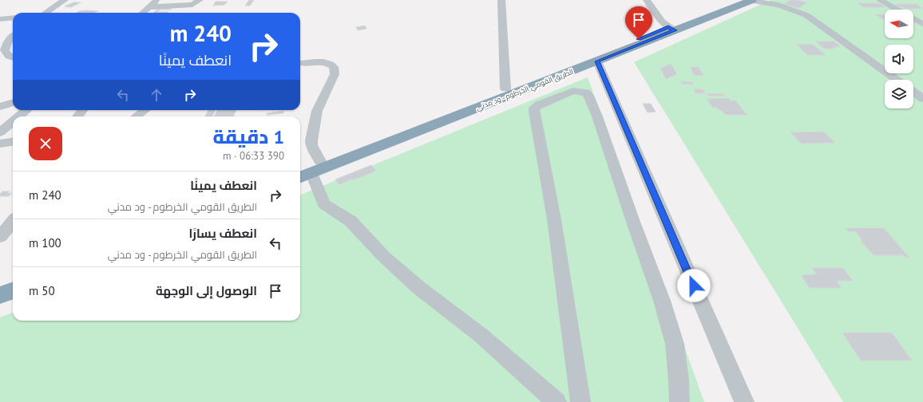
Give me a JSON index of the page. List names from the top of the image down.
{
  "streets": {
    "highway": ["الطريق القومي الخرطوم - ود مدني"]
  },
  "north": "left",
  "page": {
    "turn": ["240 m", "انعطف يمينًا"],
    "heading": ["1 دقيقة", "390 m · 06:33"],
    "list": [
      {
        "name": "انعطف يمينًا",
        "note": "الطريق القومي الخرطوم - ود مدني",
        "value": "240 m"
      },
      {
        "name": "انعطف يسارًا",
        "note": "الطريق القومي الخرطوم - ود مدني",
        "value": "100 m"
      },
      {
        "name": "الوصول إلى الوجهة",
        "value": "50 m"
      }
    ]
  }
}
